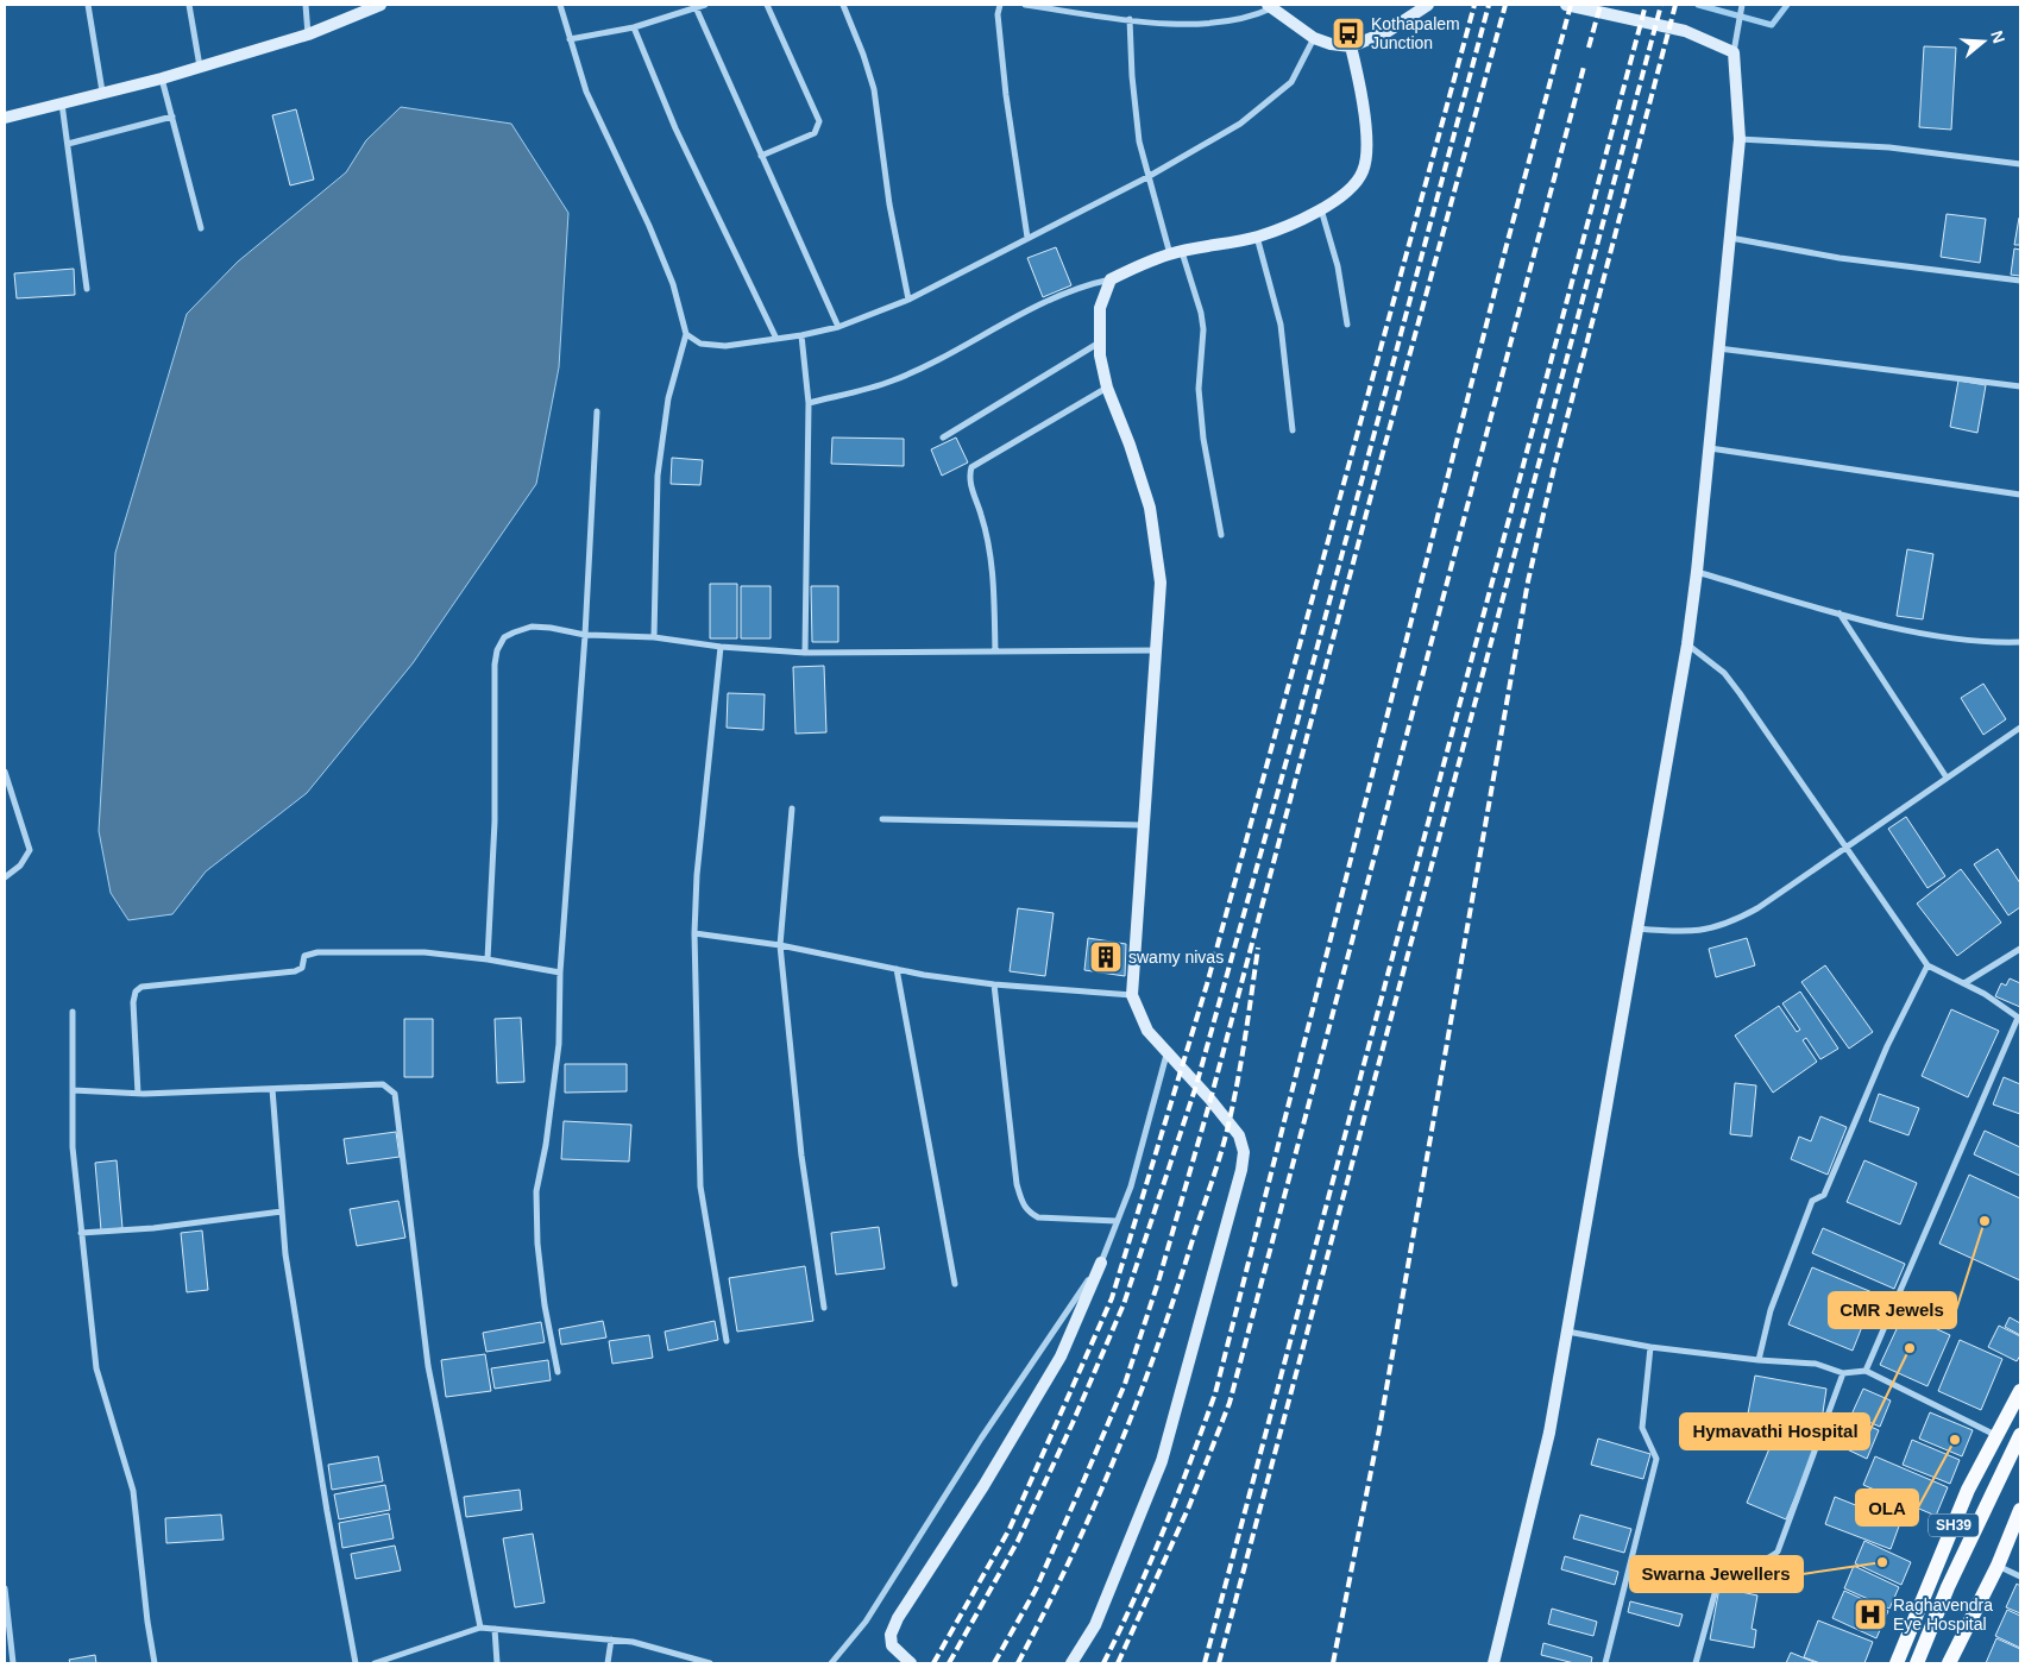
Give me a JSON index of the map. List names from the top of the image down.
{
  "streets": {
    "main road": ["SH39"]
  },
  "places": {
    "bus stop": ["Kothapalem Junction"],
    "building": ["swamy nivas"],
    "other": [
      "CMR Jewels",
      "Hymavathi Hospital",
      "OLA",
      "Swarna Jewellers"
    ],
    "hospital": ["Raghavendra Eye Hospital"]
  },
  "north": "right"
}
